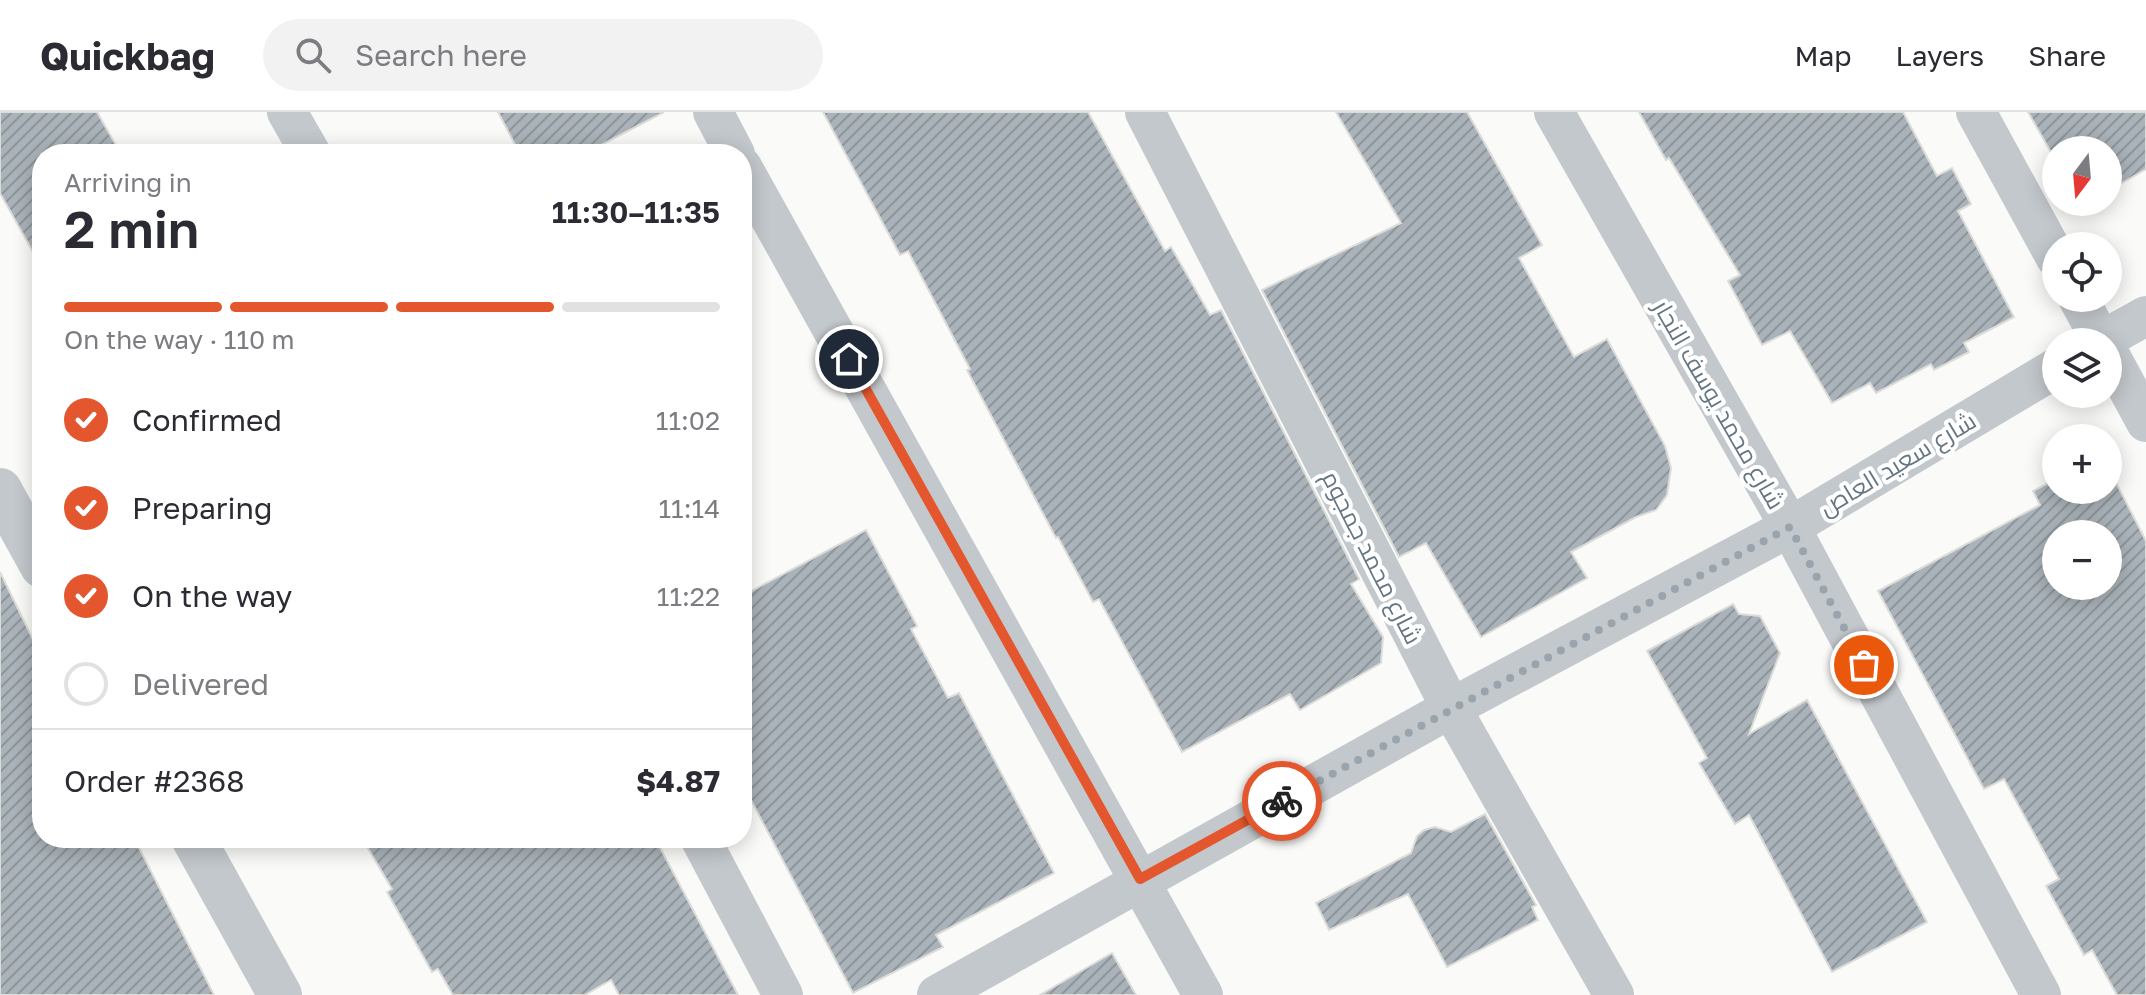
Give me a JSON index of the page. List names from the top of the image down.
{
  "streets": {
    "street": ["شارع محمد يوسف النجار", "شارع سعيد العاص", "شارع محمد جمجوم"]
  },
  "crossings": [
    ["شارع محمد يوسف النجار", "شارع سعيد العاص"],
    ["شارع سعيد العاص", "شارع محمد جمجوم"]
  ],
  "north": "bottom",
  "page": {
    "header": "Quickbag",
    "search": "Search here",
    "nav": ["Map", "Layers", "Share"],
    "map_buttons": ["+", "−"],
    "heading": ["2 min", "Arriving in", "11:30–11:35"],
    "panel": ["Order #2368", "$4.87"],
    "bar": "On the way · 110 m",
    "list": [
      ["Confirmed", "11:02"],
      ["Preparing", "11:14"],
      ["On the way", "11:22"],
      "Delivered"
    ]
  }
}
